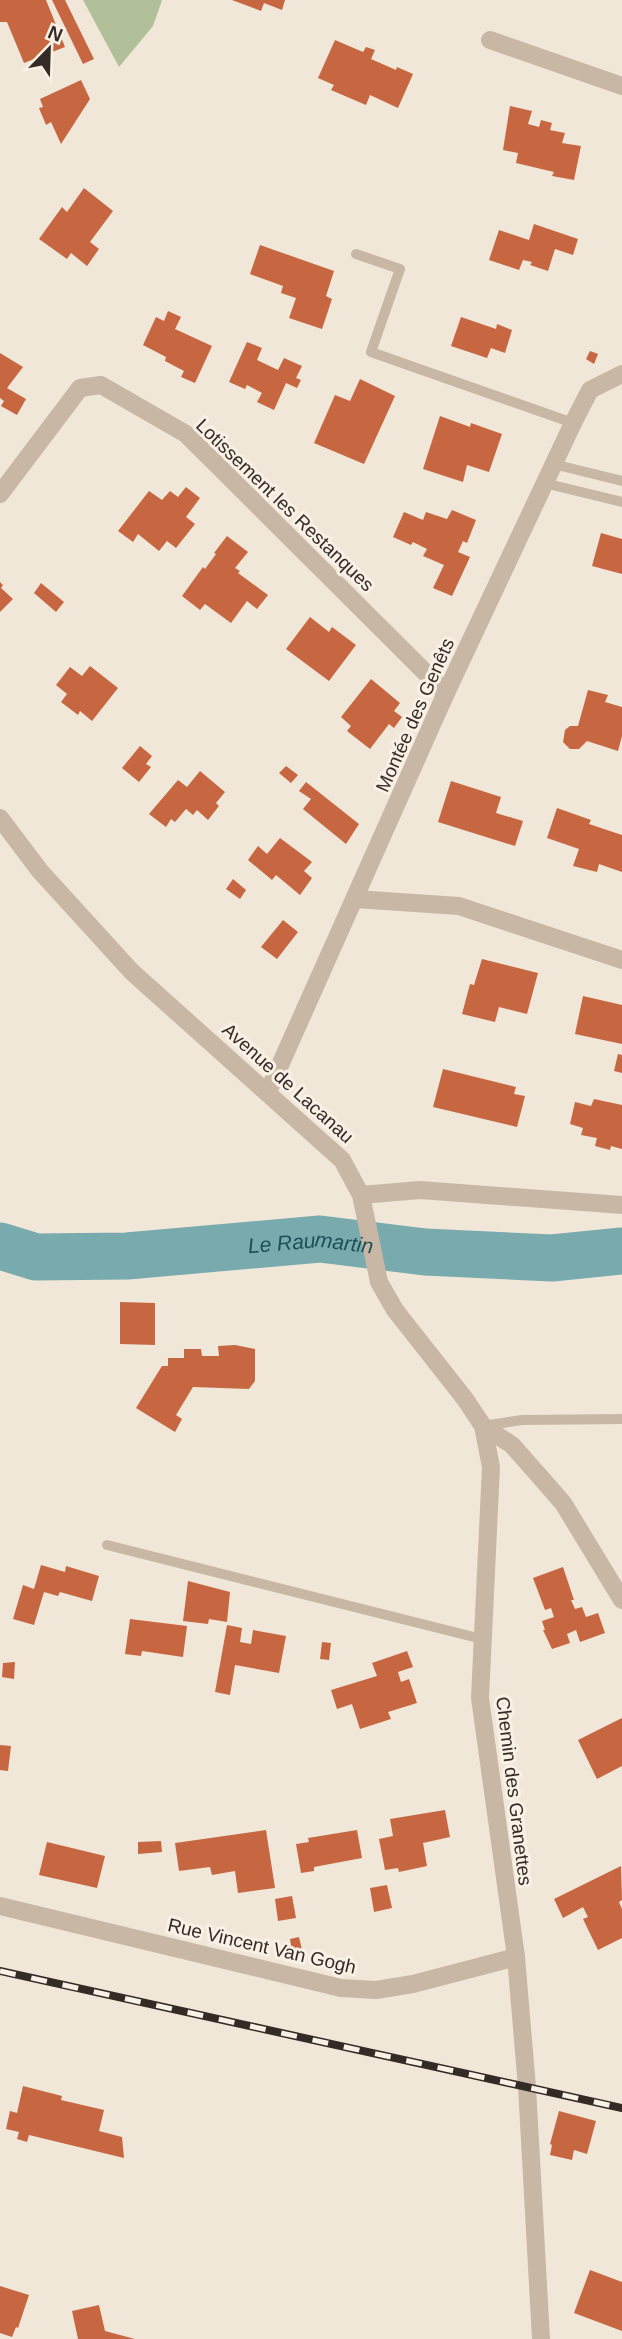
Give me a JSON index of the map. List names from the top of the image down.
{
  "streets": {
    "street": [
      "Lotissement les Restanques",
      "Montée des Genêts",
      "Avenue de Lacanau",
      "Chemin des Granettes",
      "Rue Vincent Van Gogh"
    ]
  },
  "crossings": [
    ["Lotissement les Restanques", "Montée des Genêts"],
    ["Montée des Genêts", "Avenue de Lacanau"],
    ["Avenue de Lacanau", "Chemin des Granettes"],
    ["Chemin des Granettes", "Rue Vincent Van Gogh"]
  ],
  "water": ["Le Raumartin"],
  "north": "top right"
}
